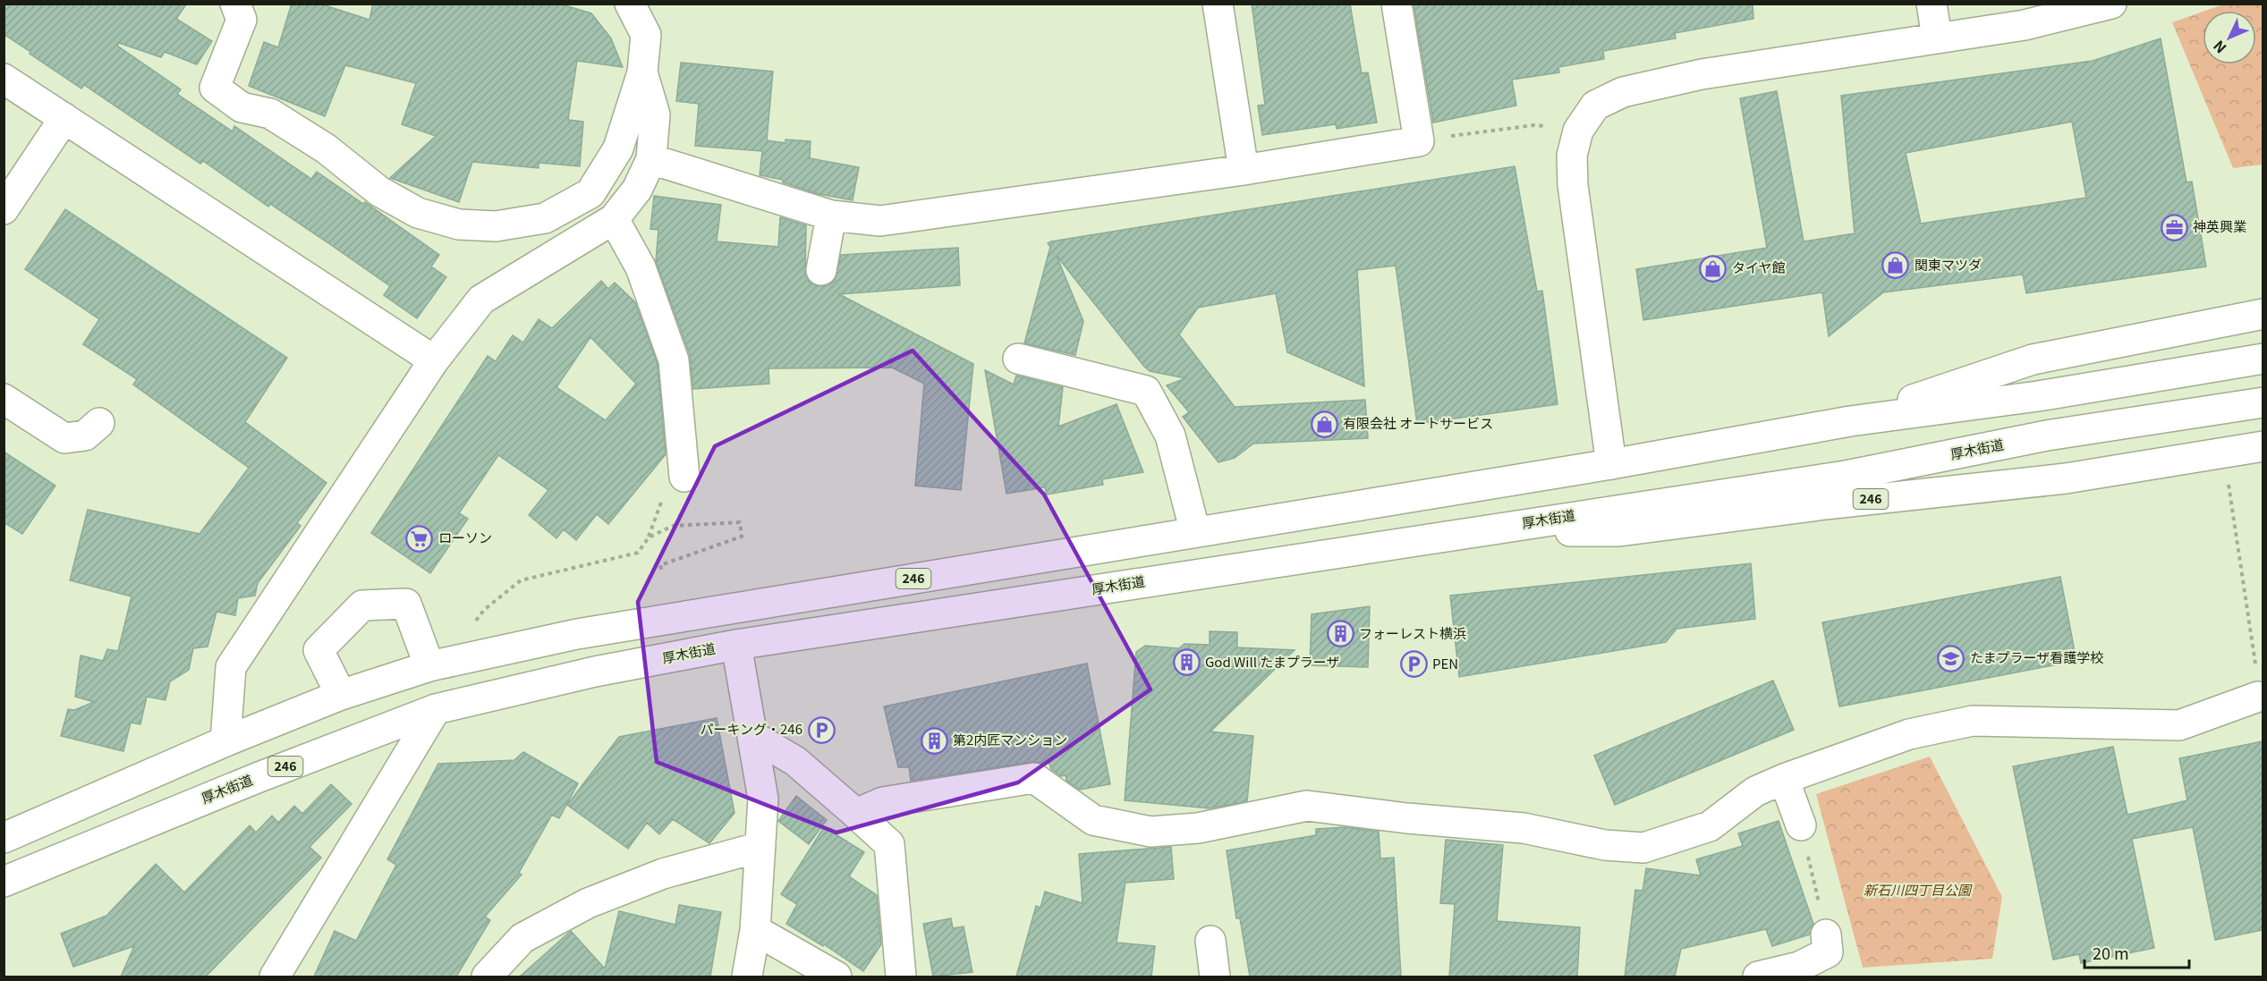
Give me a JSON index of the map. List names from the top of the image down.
{
  "streets": {
    "main road": ["厚木街道", "246"]
  },
  "crossings": [
    ["厚木街道", "246"]
  ],
  "parks": ["新石川四丁目公園"],
  "places": {
    "office": ["神英興業"],
    "shop": ["関東マツダ", "タイヤ館", "有限会社 オートサービス"],
    "supermarket": ["ローソン"],
    "building": ["フォーレスト横浜", "God Will たまプラーザ", "第2内匠マンション"],
    "school or university": ["たまプラーザ看護学校"],
    "parking": ["PEN", "パーキング・246"]
  },
  "scale_bar": "20 m",
  "north": "bottom left"
}
